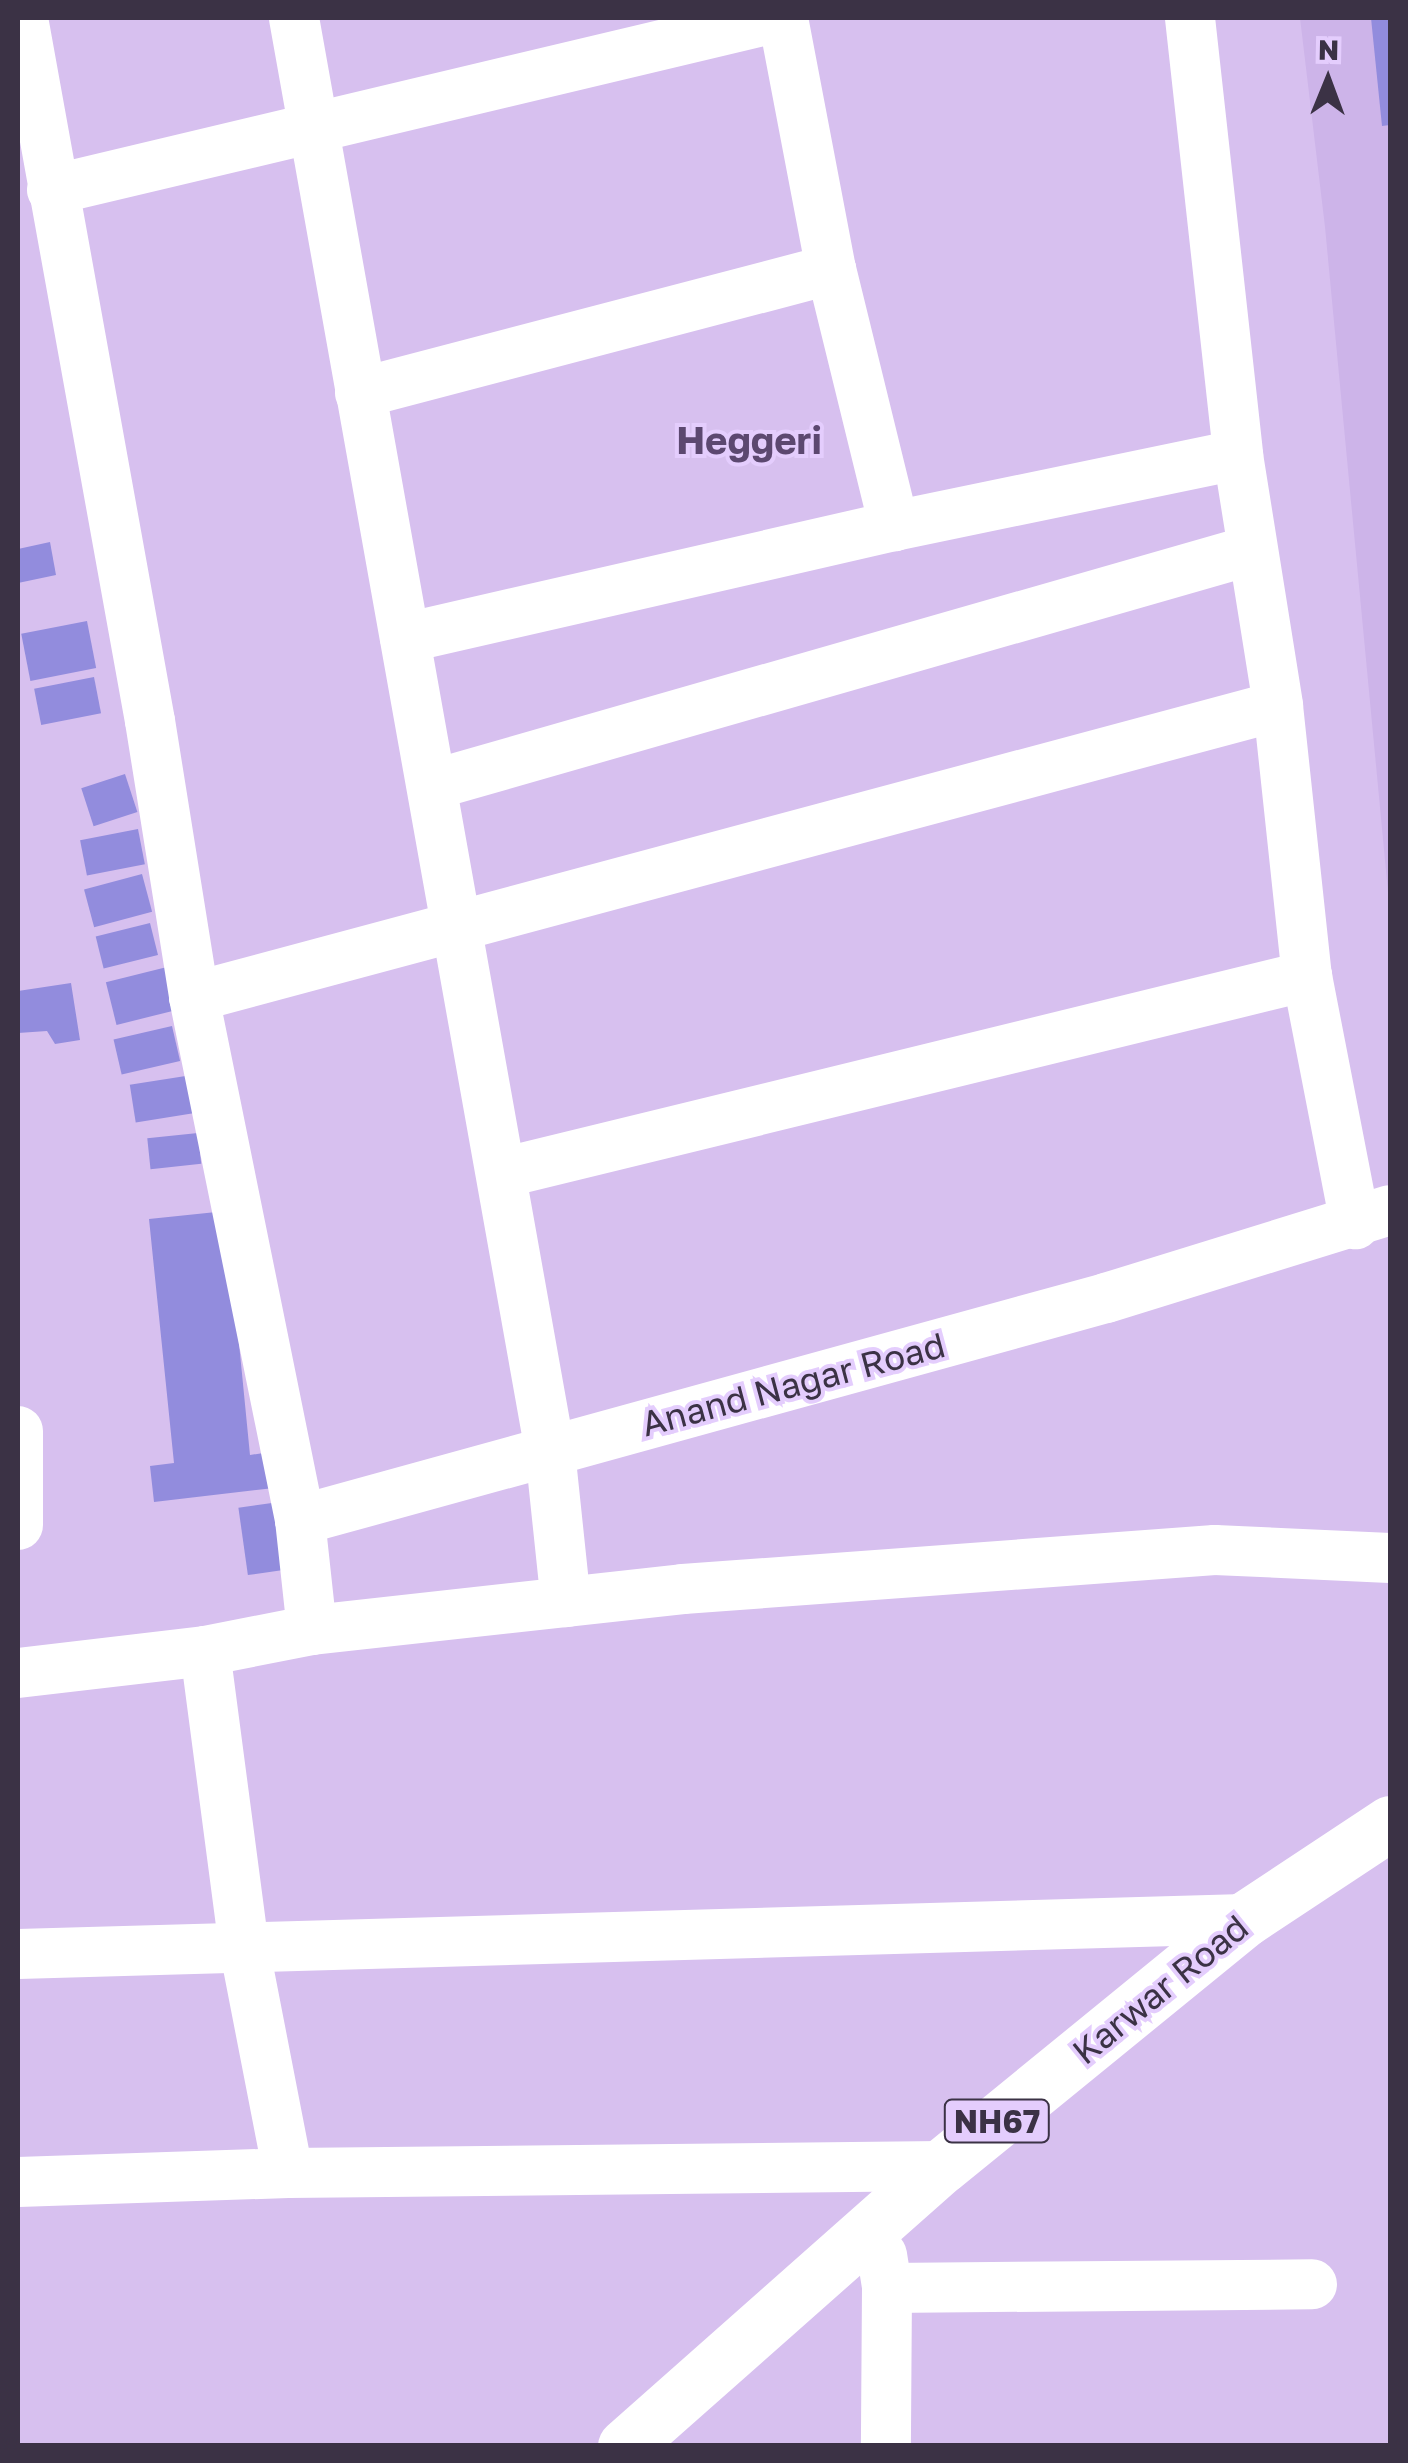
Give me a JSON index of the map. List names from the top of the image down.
{
  "streets": {
    "highway": ["Karwar Road", "NH67"],
    "street": ["Anand Nagar Road"]
  },
  "districts": ["Heggeri"],
  "north": "top"
}
